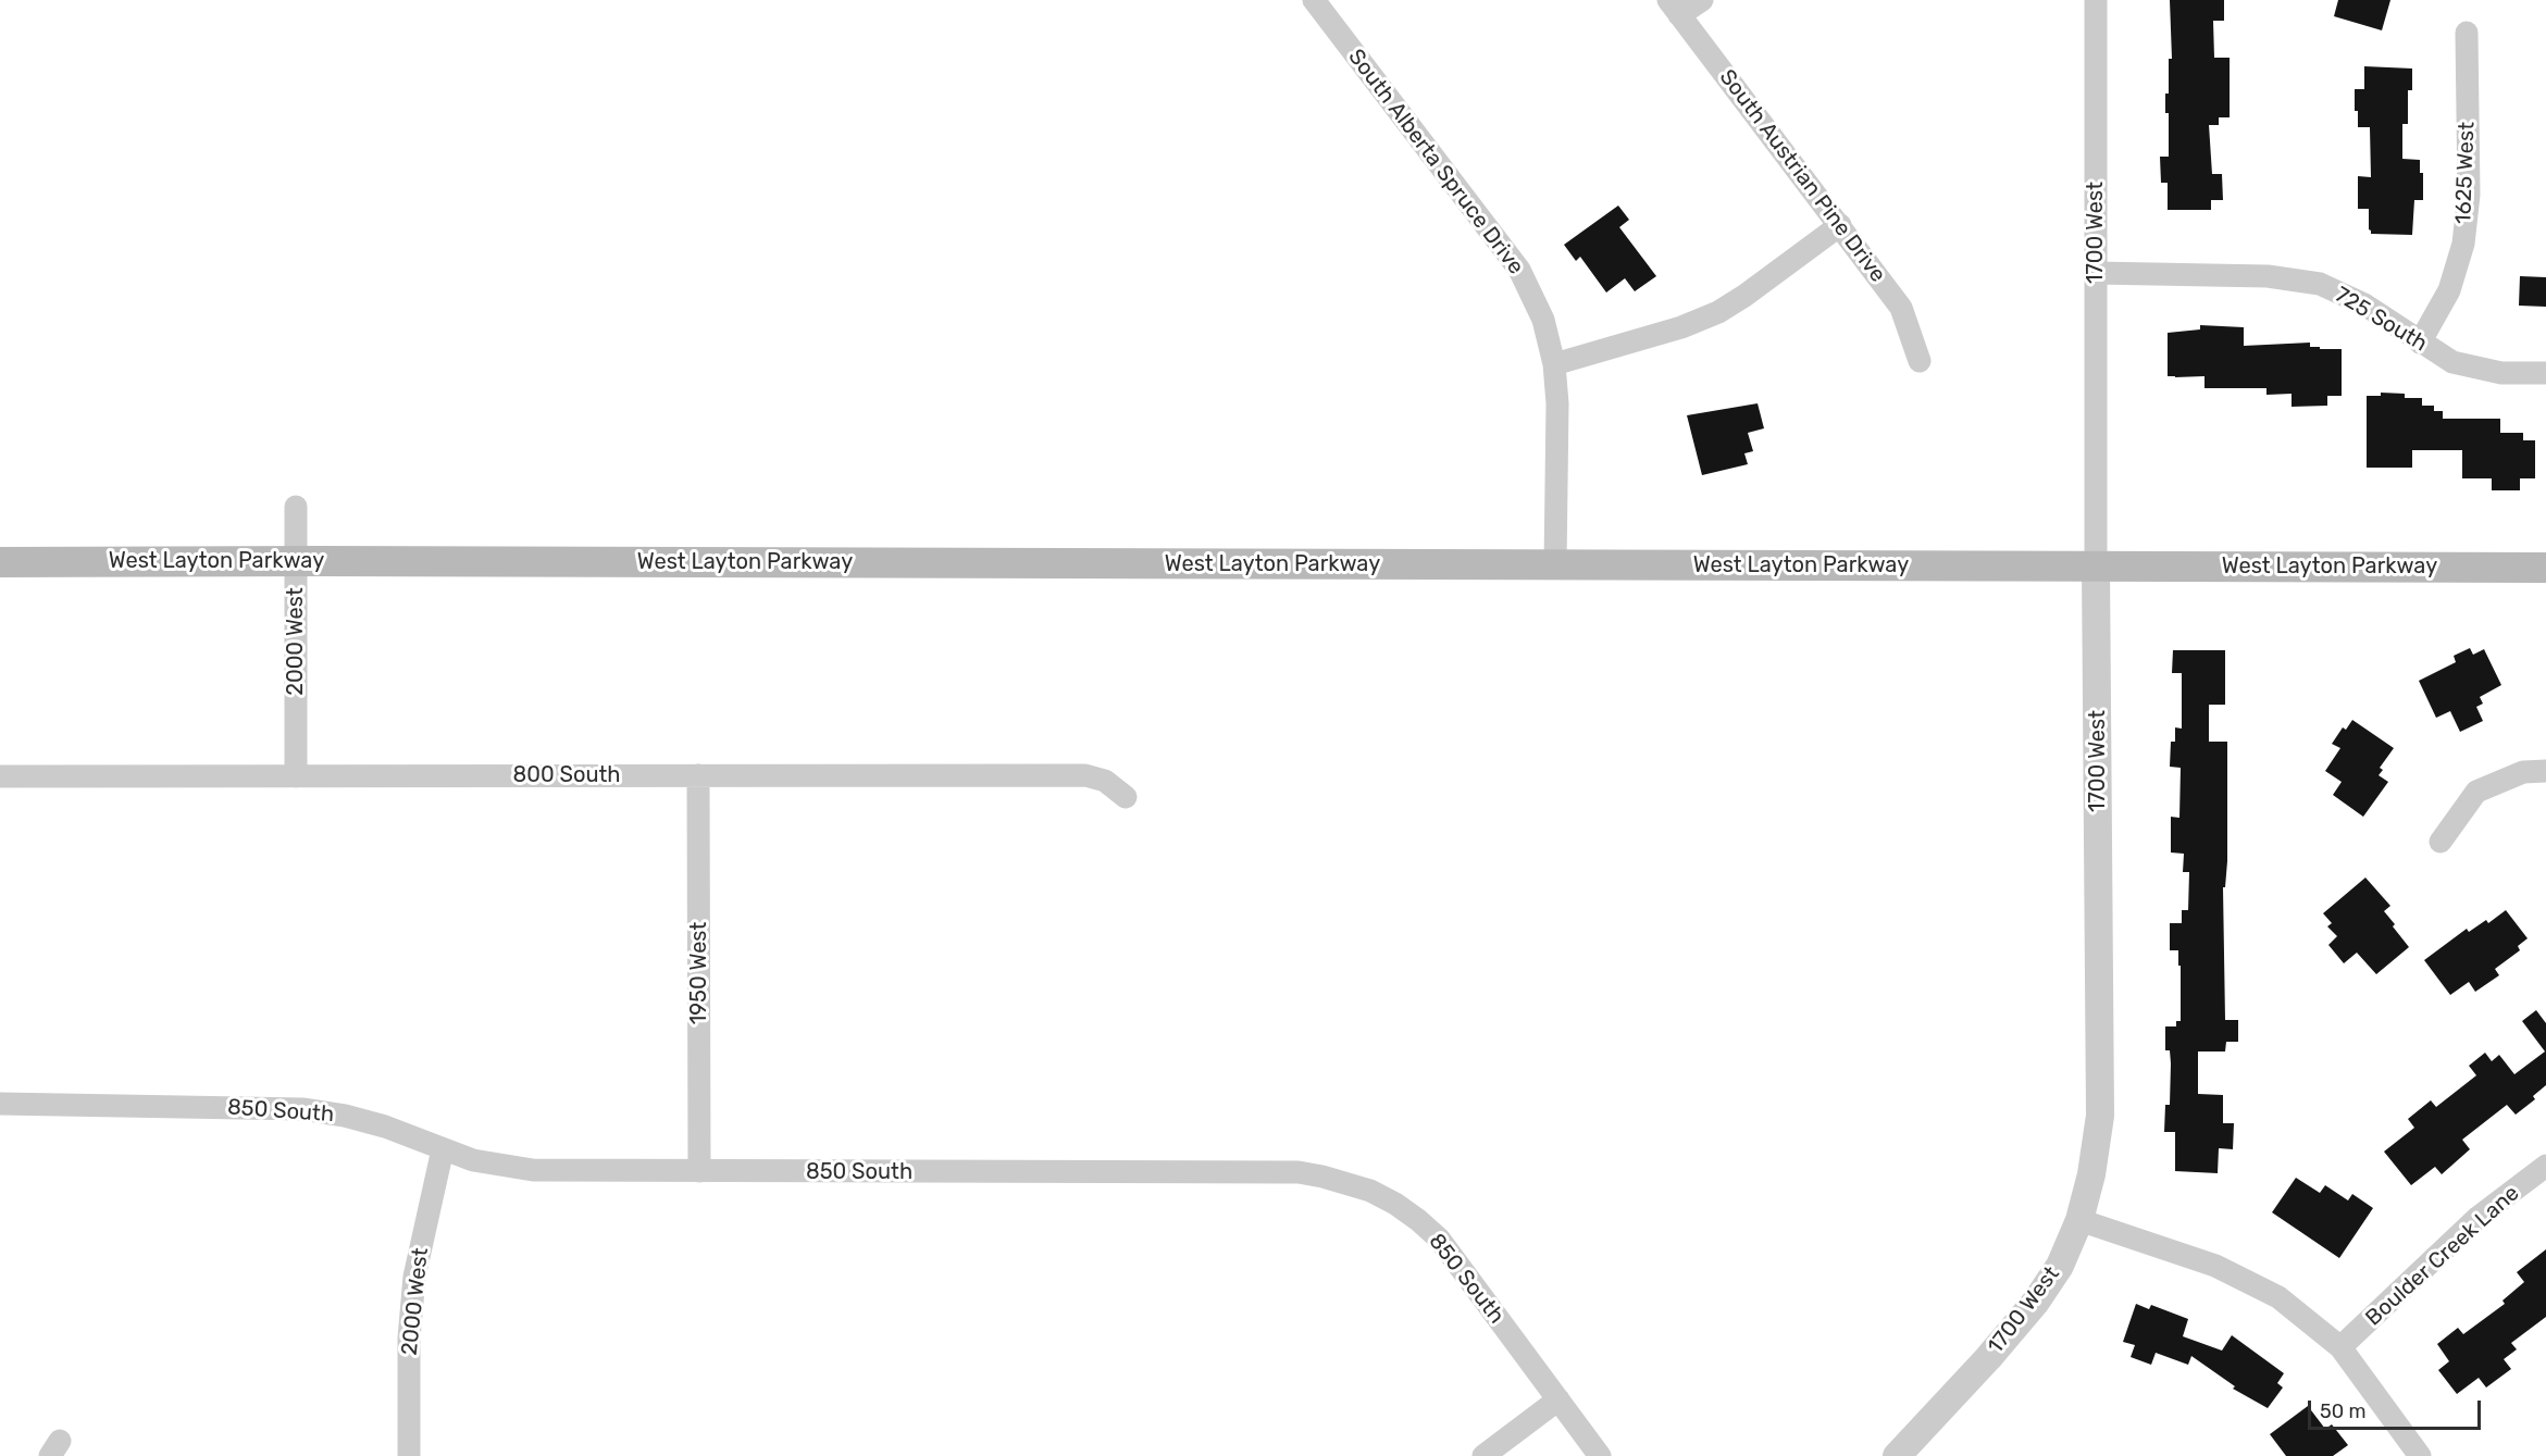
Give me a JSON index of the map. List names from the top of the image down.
{
  "streets": {
    "main road": ["West Layton Parkway"],
    "street": [
      "South Alberta Spruce Drive",
      "1625 West",
      "South Austrian Pine Drive",
      "1700 West",
      "725 South",
      "2000 West",
      "800 South",
      "1950 West",
      "850 South",
      "Boulder Creek Lane"
    ]
  },
  "crossings": [
    ["South Alberta Spruce Drive", "West Layton Parkway"],
    ["1625 West", "725 South"],
    ["1700 West", "725 South"],
    ["1700 West", "West Layton Parkway"],
    ["West Layton Parkway", "2000 West"],
    ["2000 West", "800 South"],
    ["2000 West", "850 South"],
    ["800 South", "1950 West"],
    ["1950 West", "850 South"]
  ],
  "scale_bar": "50 m"
}
